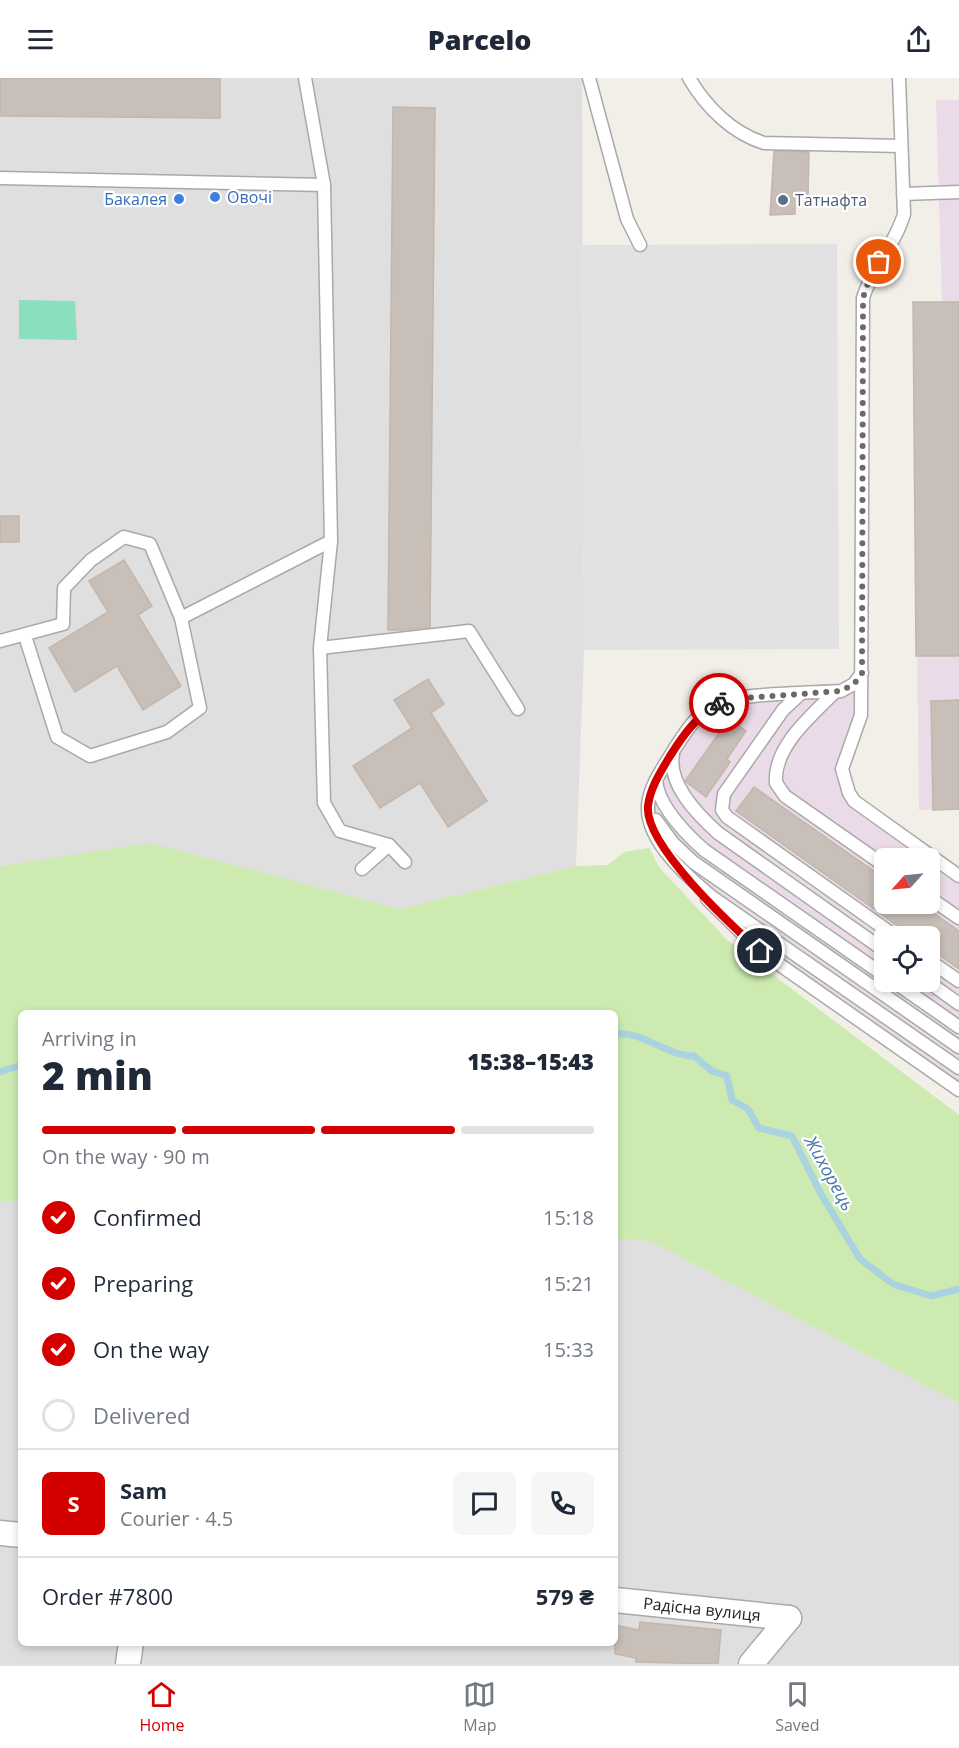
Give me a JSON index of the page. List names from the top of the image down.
{
  "streets": {
    "street": ["Радісна вулиця"]
  },
  "water": ["Жихорець"],
  "places": ["Овочі", "Бакалея", "Татнафта"],
  "north": "bottom left",
  "page": {
    "header": "Parcelo",
    "heading": ["2 min", "Arriving in", "15:38–15:43"],
    "panel": [
      "Sam",
      "Courier · 4.5",
      "Order #7800",
      "579 ₴"
    ],
    "bar": "On the way · 90 m",
    "list": [
      ["Confirmed", "15:18"],
      ["Preparing", "15:21"],
      ["On the way", "15:33"],
      "Delivered"
    ],
    "round": "S",
    "tabs": ["Home", "Map", "Saved"]
  }
}
